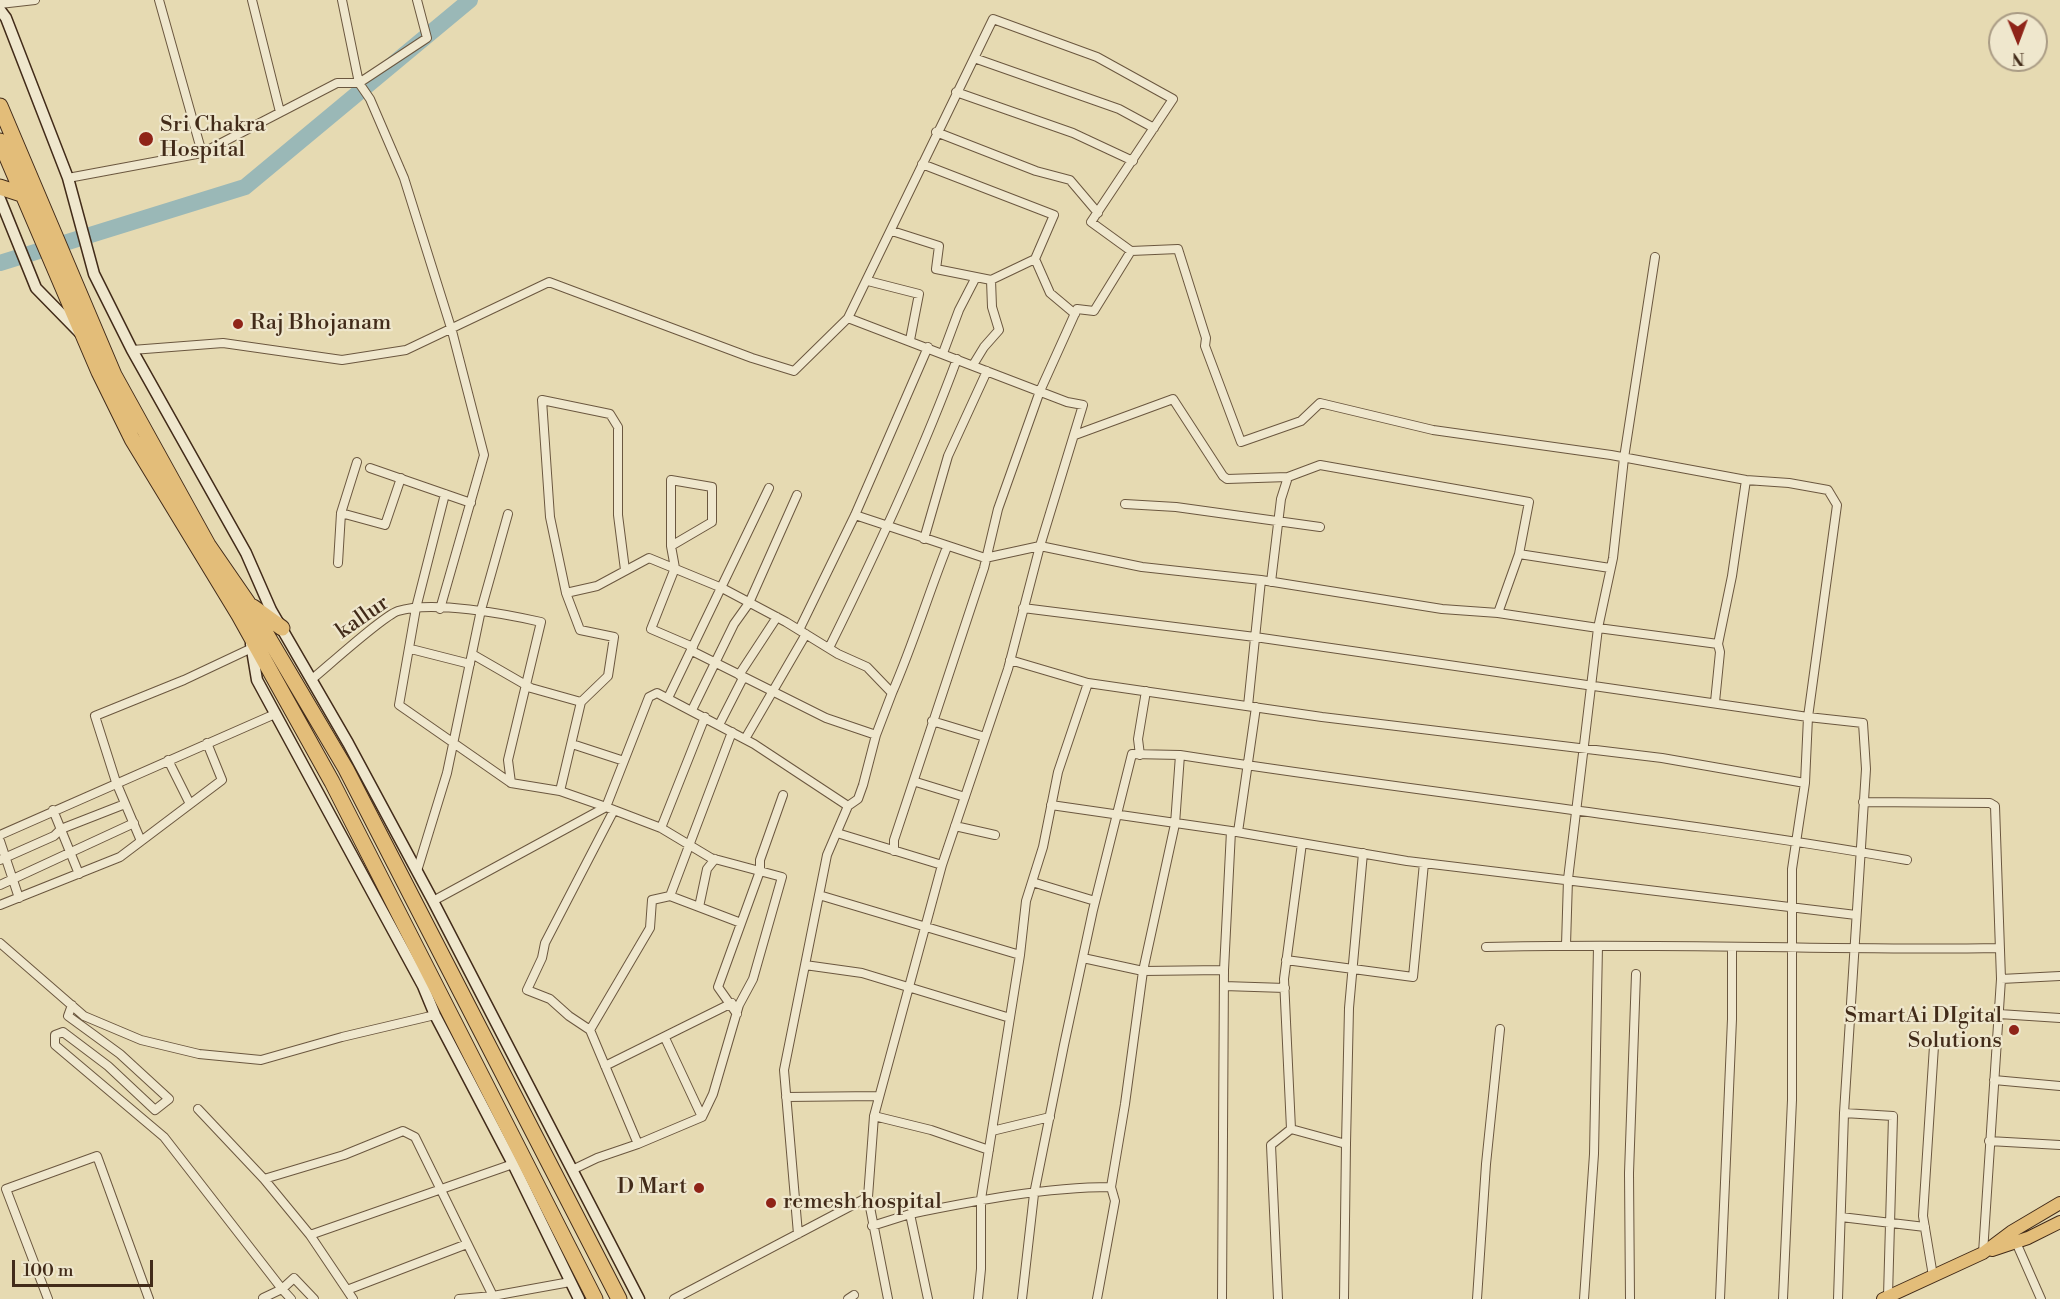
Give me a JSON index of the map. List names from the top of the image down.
{
  "streets": {
    "street": ["kallur"]
  },
  "places": [
    "Sri Chakra Hospital",
    "Raj Bhojanam",
    "SmartAi DIgital Solutions",
    "D Mart",
    "remesh hospital"
  ],
  "scale_bar": "100 m",
  "north": "bottom"
}
